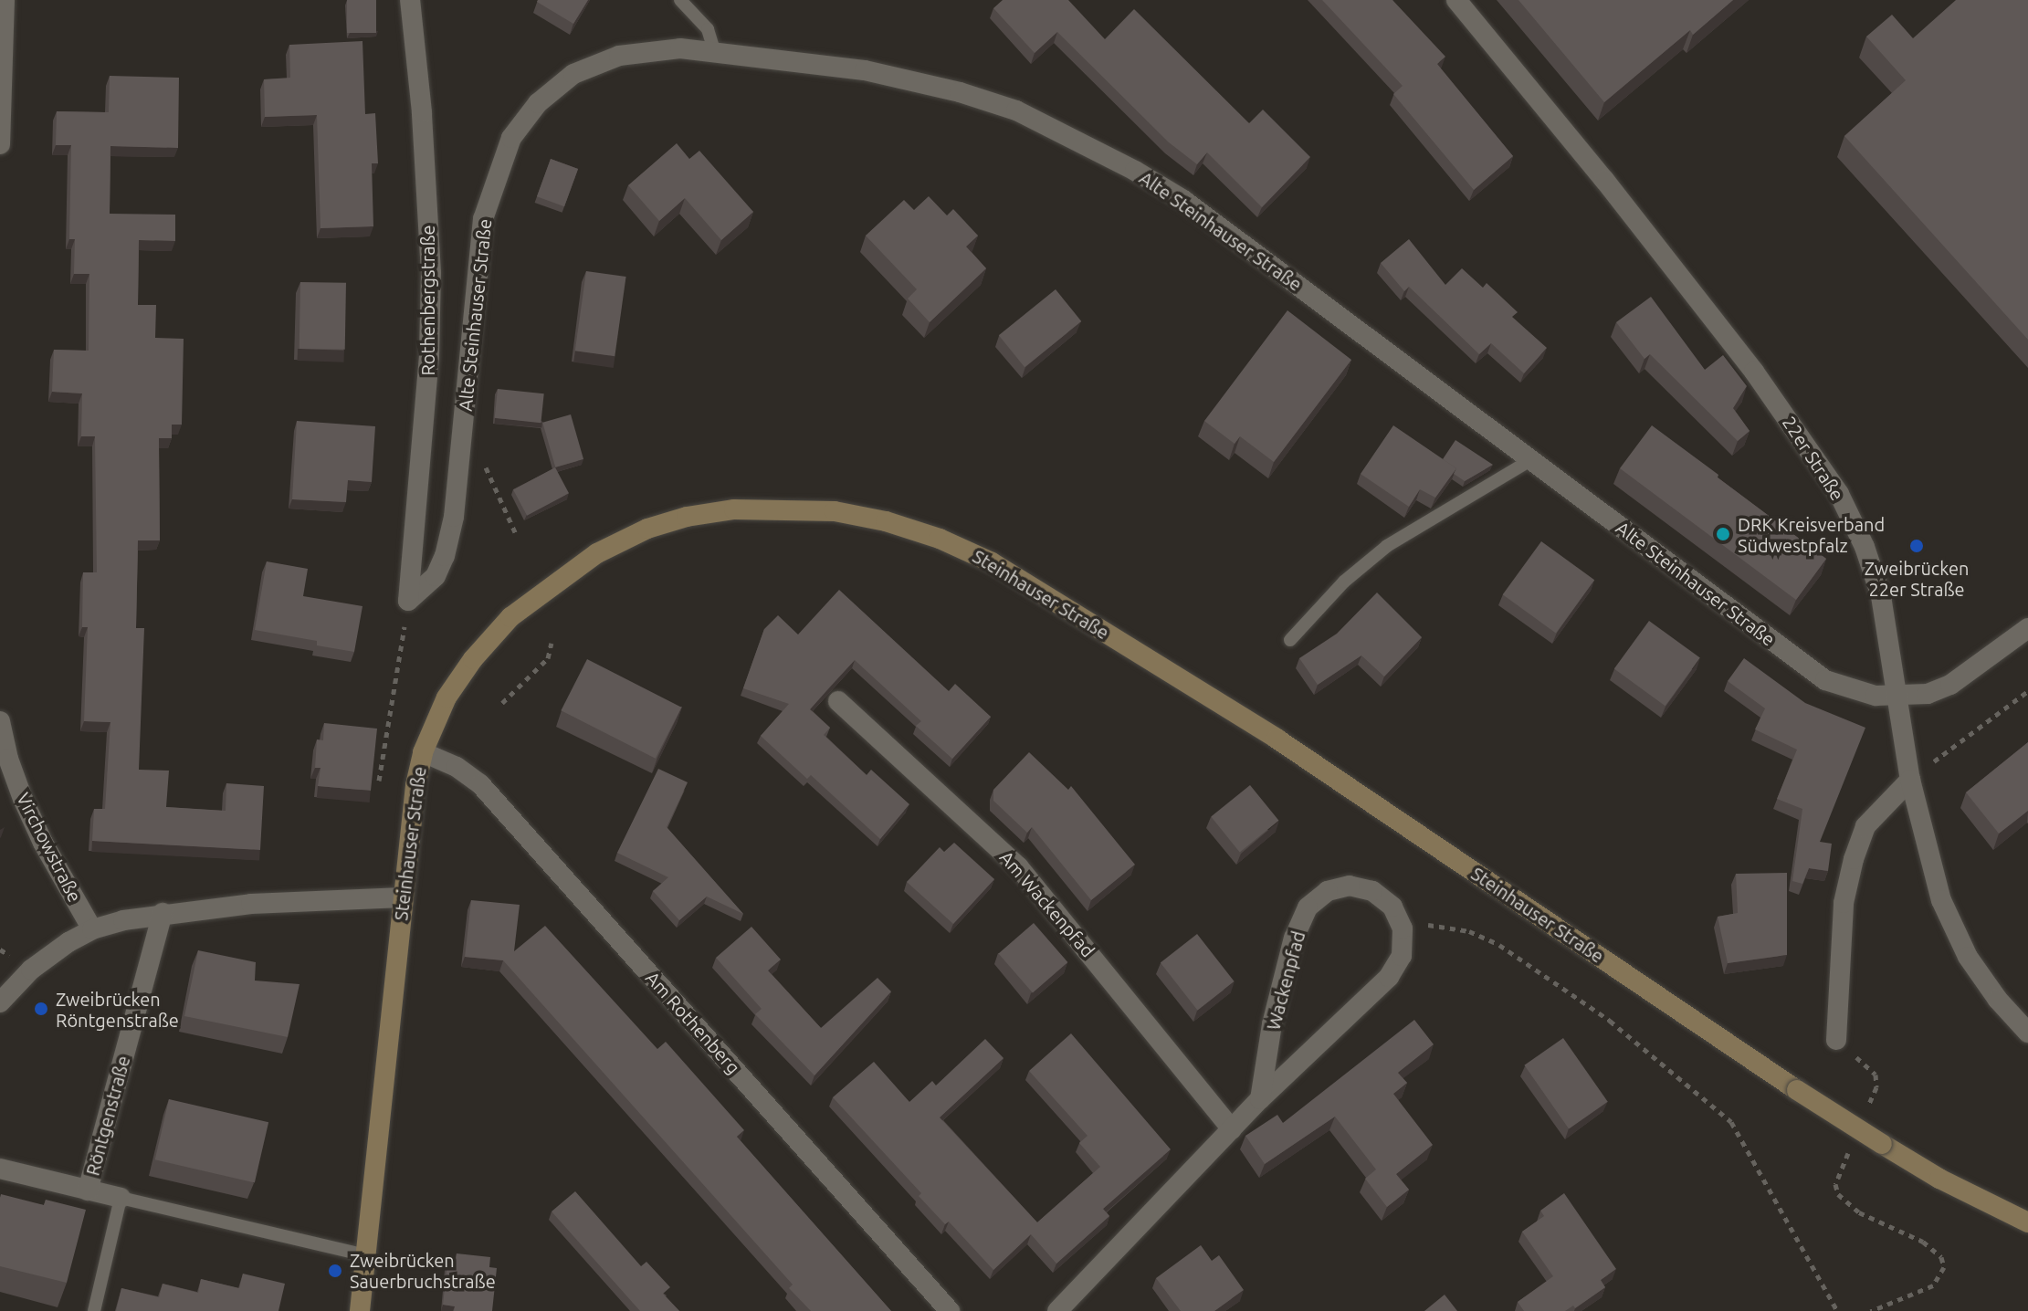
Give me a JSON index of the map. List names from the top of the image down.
{
  "streets": {
    "main road": ["Steinhauser Straße"],
    "street": [
      "Alte Steinhauser Straße",
      "Rothenbergstraße",
      "22er Straße",
      "Virchowstraße",
      "Am Wackenpfad",
      "Wackenpfad",
      "Am Rothenberg",
      "Röntgenstraße"
    ]
  },
  "crossings": [
    ["Alte Steinhauser Straße", "Rothenbergstraße"],
    ["Alte Steinhauser Straße", "22er Straße"],
    ["Steinhauser Straße", "Am Rothenberg"]
  ],
  "places": [
    "DRK Kreisverband Südwestpfalz",
    "Zweibrücken 22er Straße",
    "Zweibrücken Röntgenstraße",
    "Zweibrücken Sauerbruchstraße"
  ]
}
